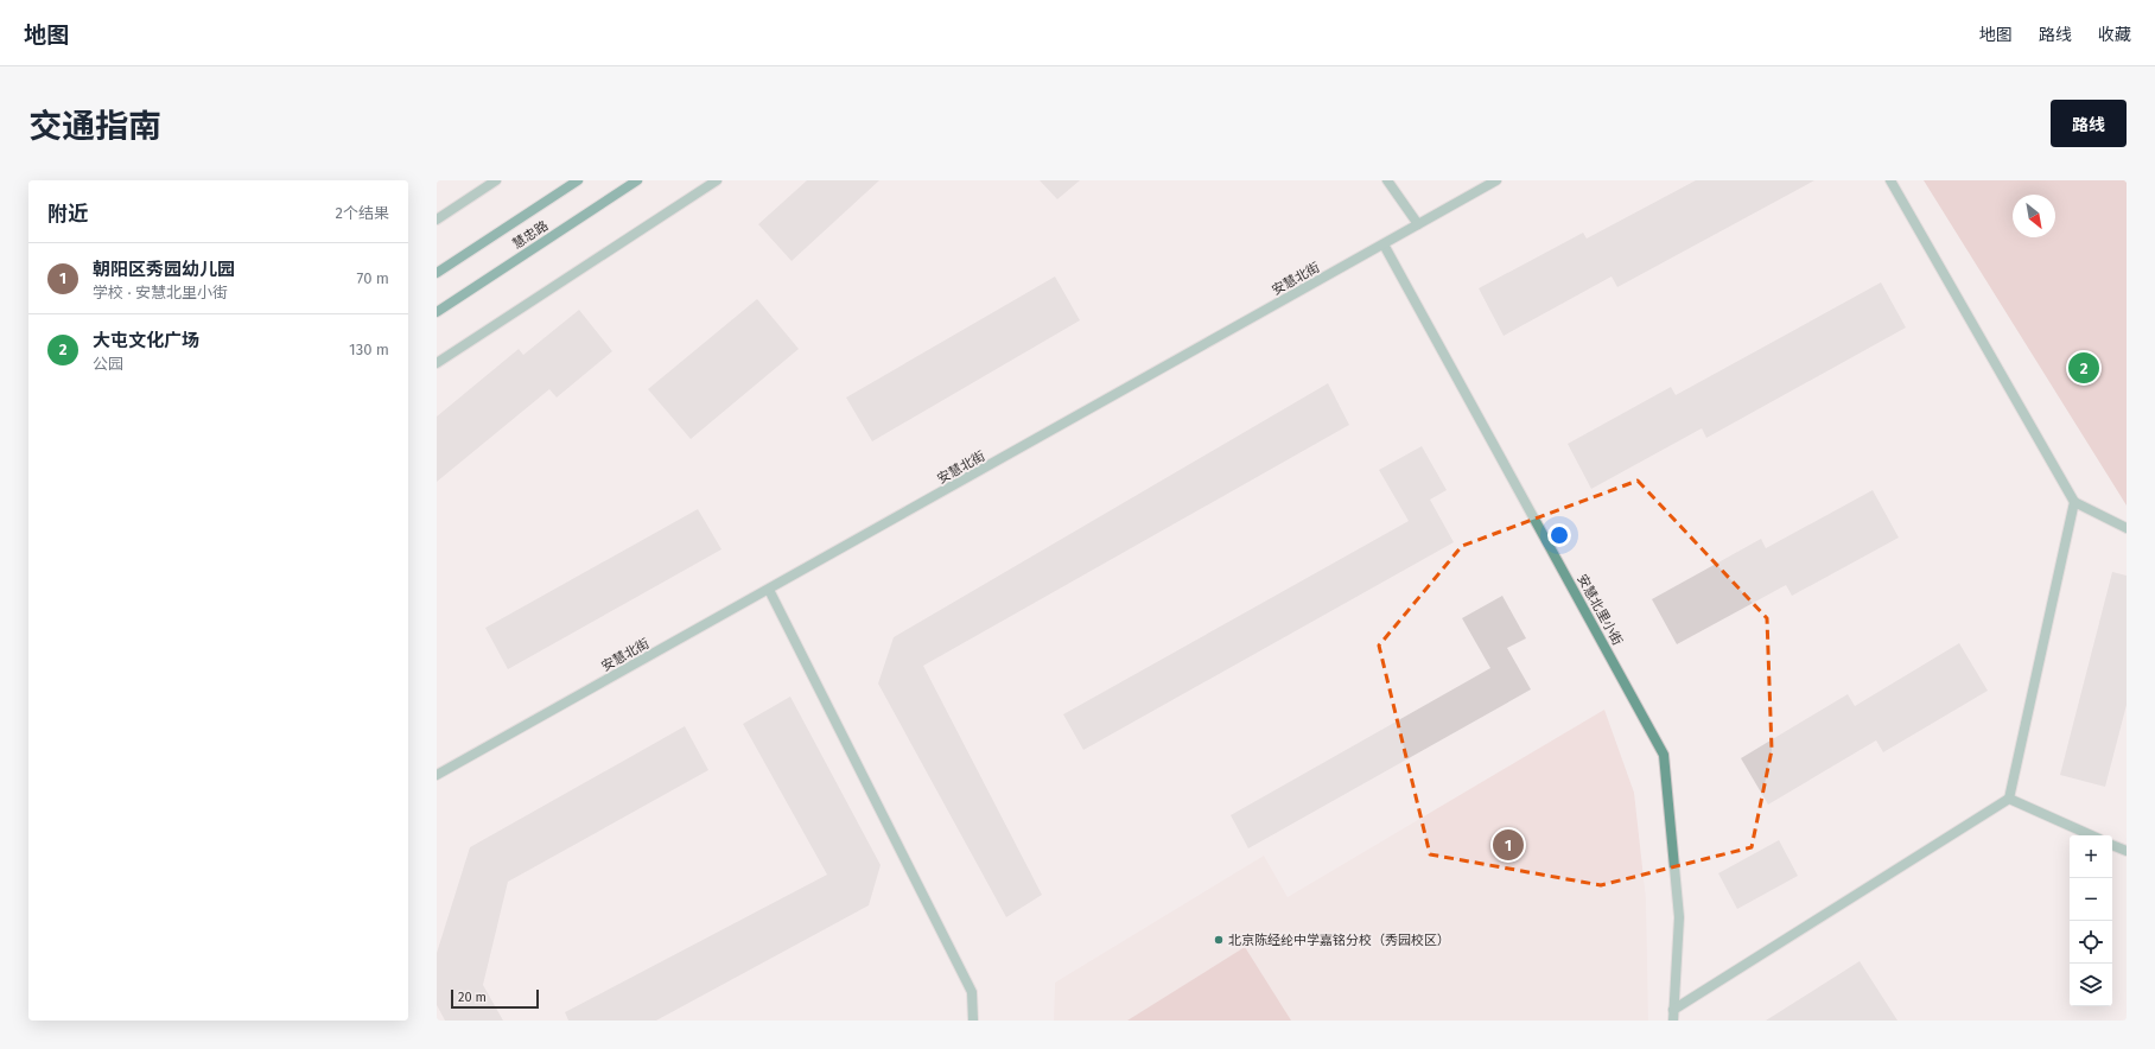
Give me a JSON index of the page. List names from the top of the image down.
{
  "streets": {
    "main road": ["慧忠路"],
    "street": ["安慧北街", "安慧北里小街"]
  },
  "crossings": [
    ["安慧北街", "安慧北里小街"]
  ],
  "places": ["北京陈经纶中学嘉铭分校（秀园校区）"],
  "scale_bar": "20 m",
  "north": "bottom right",
  "page": {
    "header": "地图",
    "nav": ["地图", "路线", "收藏"],
    "title": "交通指南",
    "buttons": "路线",
    "heading": ["附近", "2个结果"],
    "list": [
      {
        "mark": "1",
        "name": "朝阳区秀园幼儿园",
        "note": "学校 · 安慧北里小街",
        "value": "70 m"
      },
      {
        "mark": "2",
        "name": "大屯文化广场",
        "note": "公园",
        "value": "130 m"
      }
    ],
    "pins": ["2", "1"],
    "map_buttons": ["+", "−"],
    "scale": "20 m"
  }
}
